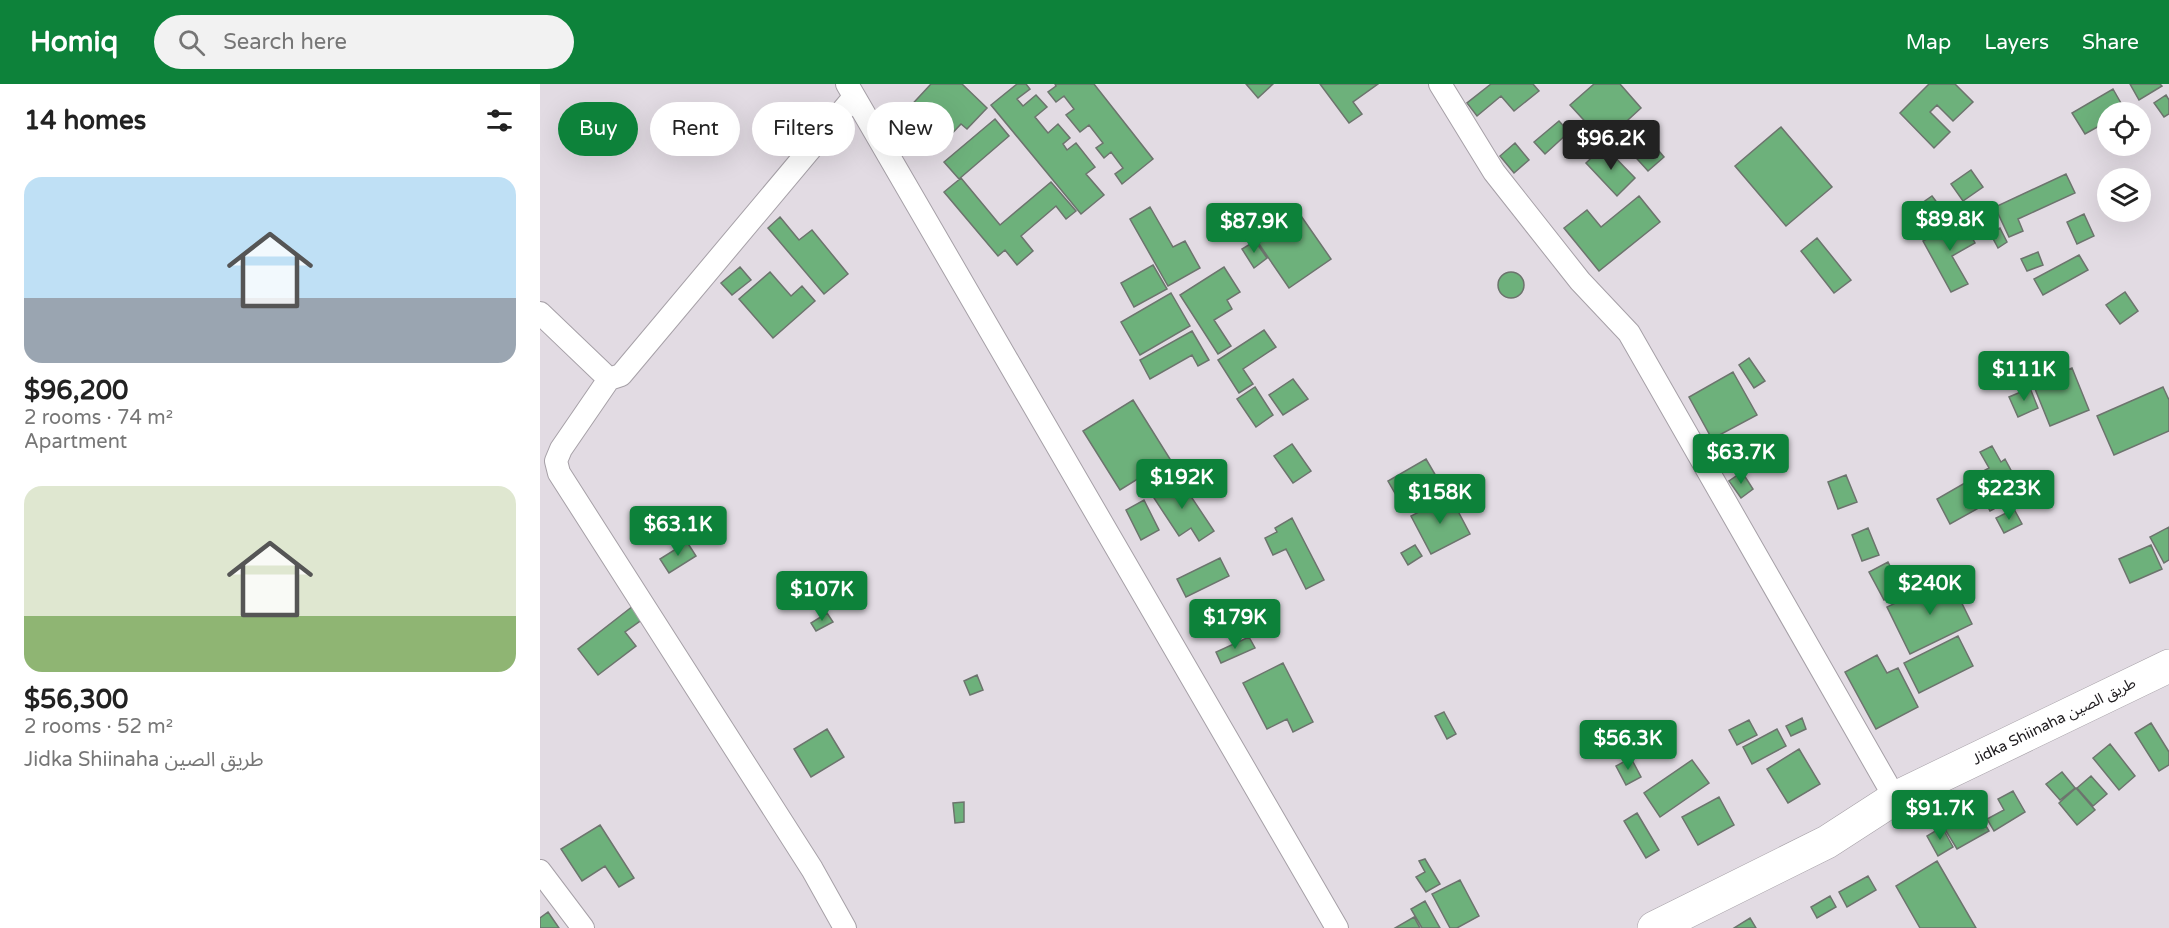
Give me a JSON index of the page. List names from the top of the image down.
{
  "streets": {
    "main road": ["Jidka Shiinaha طريق الصين"]
  },
  "page": {
    "header": "Homiq",
    "search": "Search here",
    "nav": ["Map", "Layers", "Share"],
    "heading": "14 homes",
    "chip": [
      "Buy",
      "Rent",
      "Filters",
      "New"
    ],
    "price": [
      "$96.2K",
      "$89.8K",
      "$87.9K",
      "$111K",
      "$63.7K",
      "$192K",
      "$223K",
      "$158K",
      "$63.1K",
      "$240K",
      "$107K",
      "$179K",
      "$56.3K",
      "$91.7K"
    ],
    "list": [
      {
        "name": "$96,200",
        "note": "2 rooms · 74 m² · Apartment"
      },
      {
        "name": "$56,300",
        "note": "2 rooms · 52 m² · Jidka Shiinaha طريق الصين"
      }
    ]
  }
}
